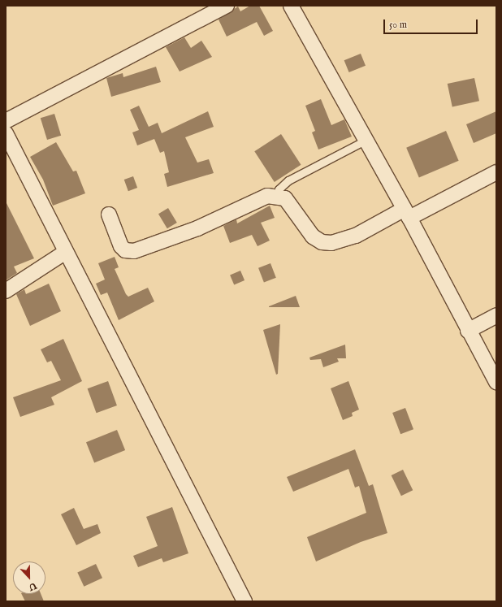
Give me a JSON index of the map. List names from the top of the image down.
{
  "scale_bar": "50 m",
  "north": "bottom"
}
